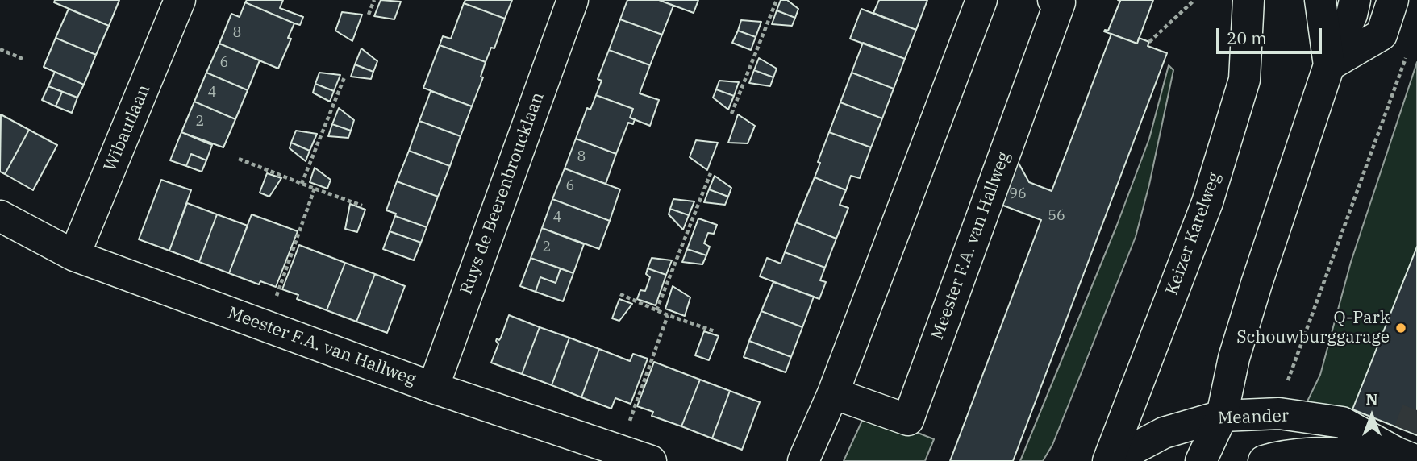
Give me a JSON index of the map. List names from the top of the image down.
{
  "streets": {
    "street": [
      "Wibautlaan",
      "Ruys de Beerenbroucklaan",
      "Keizer Karelweg",
      "Meester F.A. van Hallweg",
      "Meander"
    ]
  },
  "crossings": [
    ["Wibautlaan", "Meester F.A. van Hallweg"],
    ["Ruys de Beerenbroucklaan", "Meester F.A. van Hallweg"],
    ["Keizer Karelweg", "Meander"]
  ],
  "places": ["Q-Park Schouwburggarage"],
  "house_numbers": [
    "8",
    "6",
    "4",
    "2",
    "8",
    "6",
    "96",
    "56",
    "4",
    "2"
  ],
  "scale_bar": "20 m",
  "north": "top"
}
